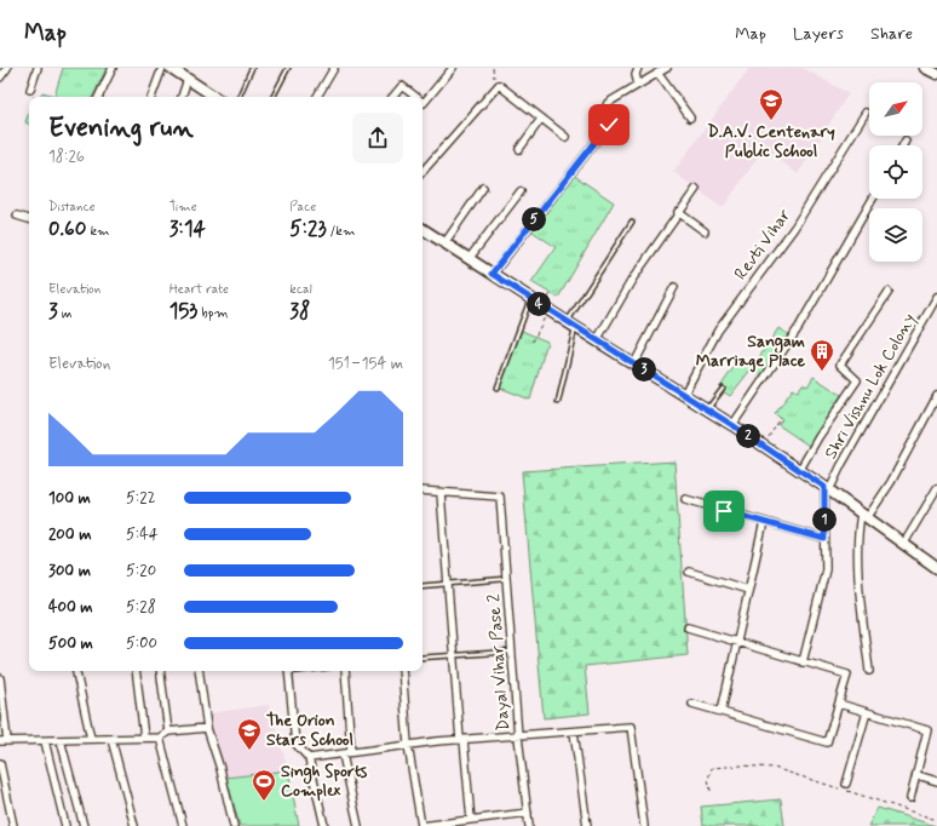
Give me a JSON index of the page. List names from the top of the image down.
{
  "streets": {
    "street": ["Revti Vihar", "Shri Vishnu Lok Colony", "Dayal Vihar Pase 2"]
  },
  "places": {
    "school or university": ["D.A.V. Centenary Public School", "The Orion Stars School"],
    "building": ["Sangam Marriage Place"],
    "sports": ["Singh Sports Complex"]
  },
  "north": "top right",
  "page": {
    "header": "Map",
    "nav": ["Map", "Layers", "Share"],
    "heading": ["Evening run", "18:26"],
    "stats": [
      ["Distance", "0.60 km"],
      ["Time", "3:14"],
      ["Pace", "5:23 /km"],
      ["Elevation", "3 m"],
      ["Heart rate", "153 bpm"],
      ["kcal", "38"]
    ],
    "pins": [
      "5",
      "4",
      "3",
      "2",
      "1"
    ],
    "chart": ["Elevation", "151–154 m"],
    "list": [
      {
        "name": "100 m",
        "note": "5:22"
      },
      {
        "name": "200 m",
        "note": "5:44"
      },
      {
        "name": "300 m",
        "note": "5:20"
      },
      {
        "name": "400 m",
        "note": "5:28"
      },
      {
        "name": "500 m",
        "note": "5:00"
      }
    ]
  }
}
